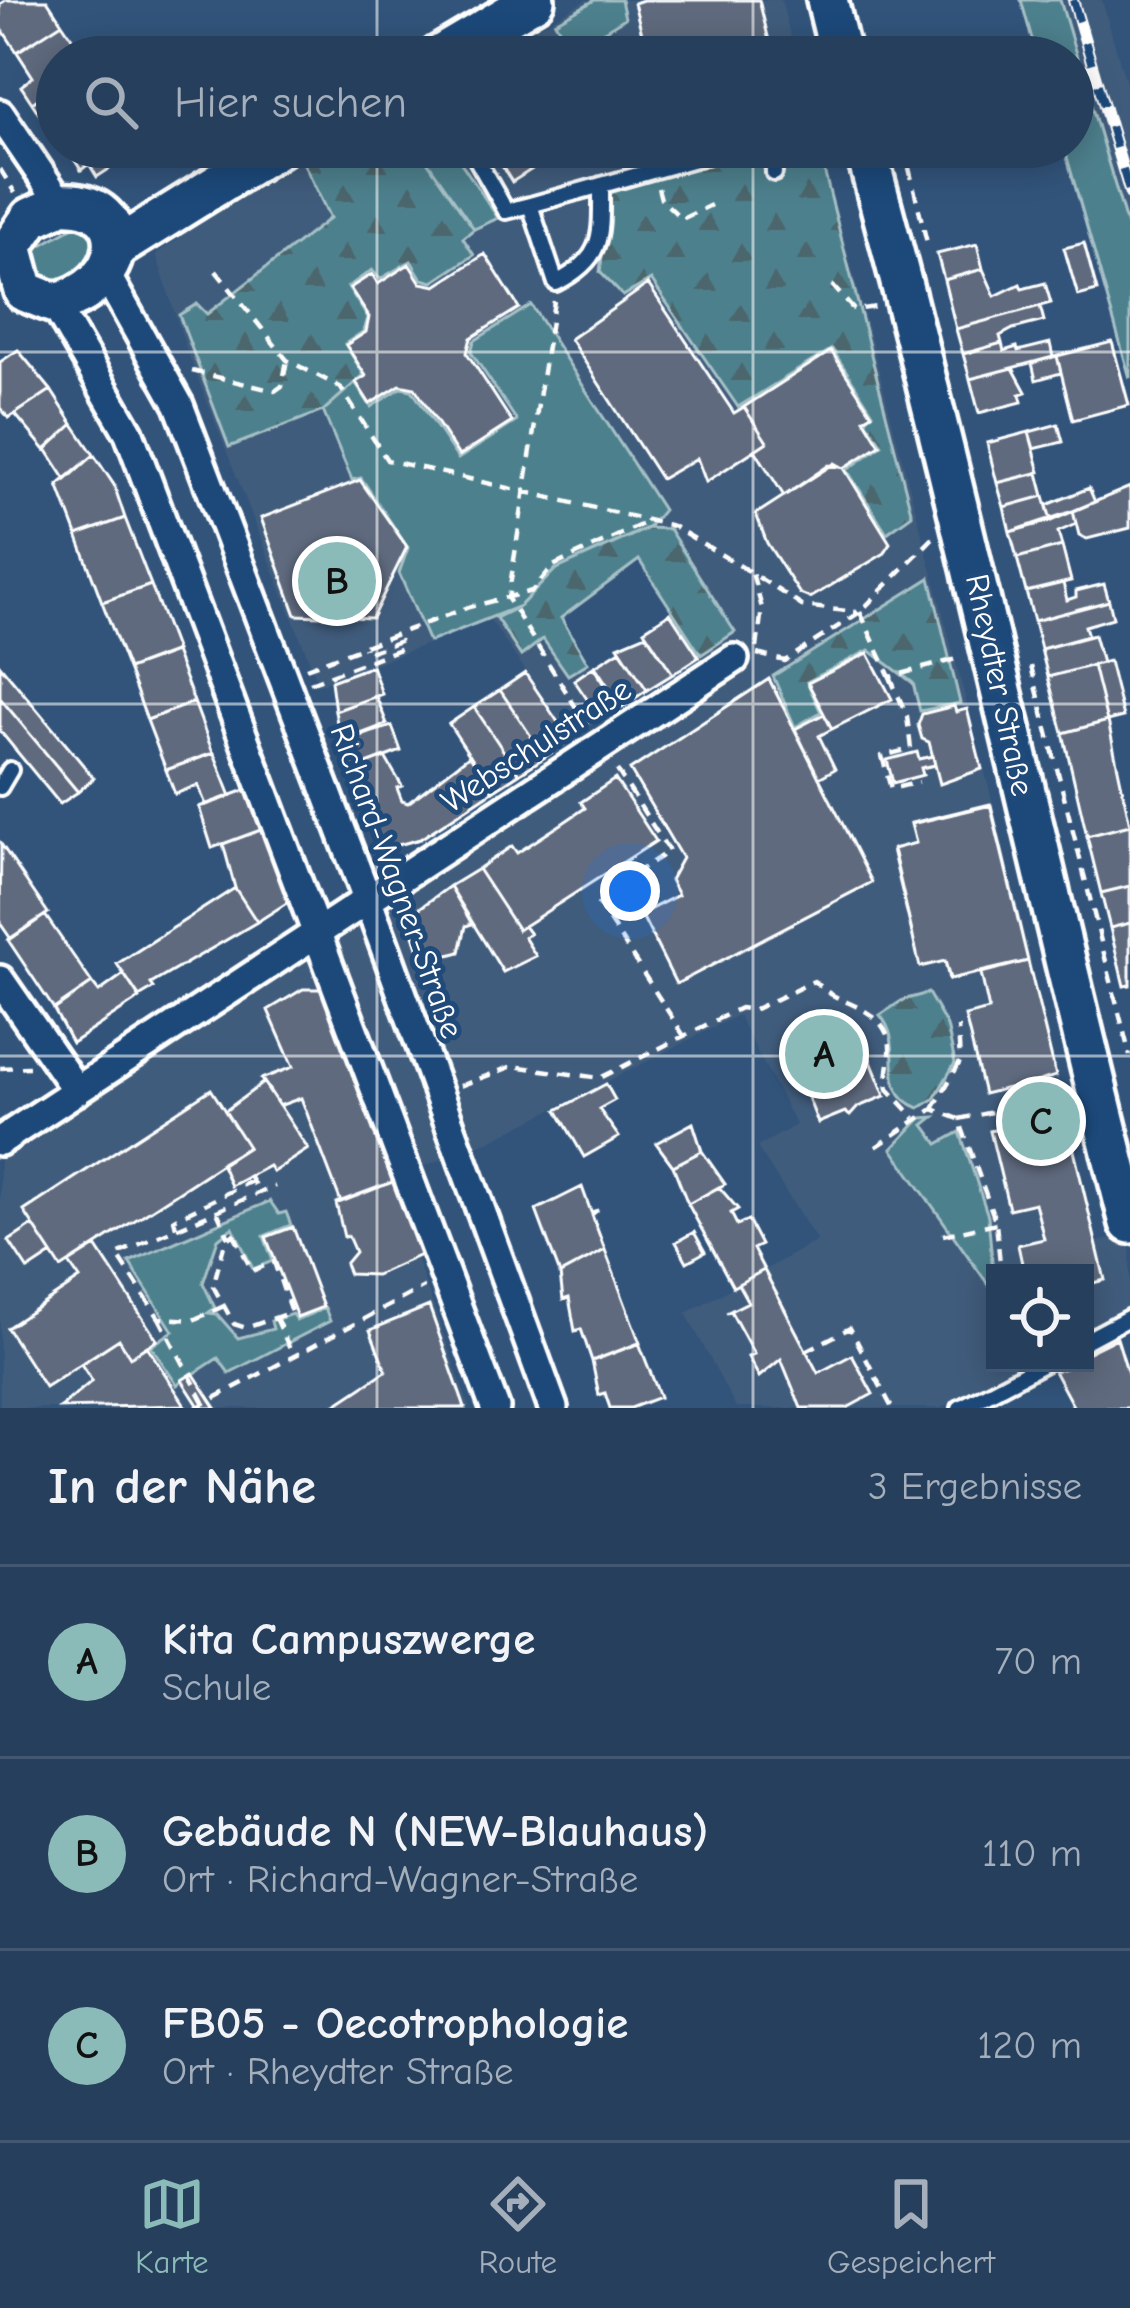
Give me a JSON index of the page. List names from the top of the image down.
{
  "streets": {
    "main road": ["Rheydter Straße"],
    "street": ["Webschulstraße", "Richard-Wagner-Straße"]
  },
  "crossings": [
    ["Webschulstraße", "Richard-Wagner-Straße"]
  ],
  "page": {
    "search": "Hier suchen",
    "pins": ["B", "A", "C"],
    "heading": ["In der Nähe", "3 Ergebnisse"],
    "list": [
      {
        "mark": "A",
        "name": "Kita Campuszwerge",
        "note": "Schule",
        "value": "70 m"
      },
      {
        "mark": "B",
        "name": "Gebäude N (NEW-Blauhaus)",
        "note": "Ort · Richard-Wagner-Straße",
        "value": "110 m"
      },
      {
        "mark": "C",
        "name": "FB05 - Oecotrophologie",
        "note": "Ort · Rheydter Straße",
        "value": "120 m"
      }
    ],
    "nav": ["Karte", "Route", "Gespeichert"]
  }
}
